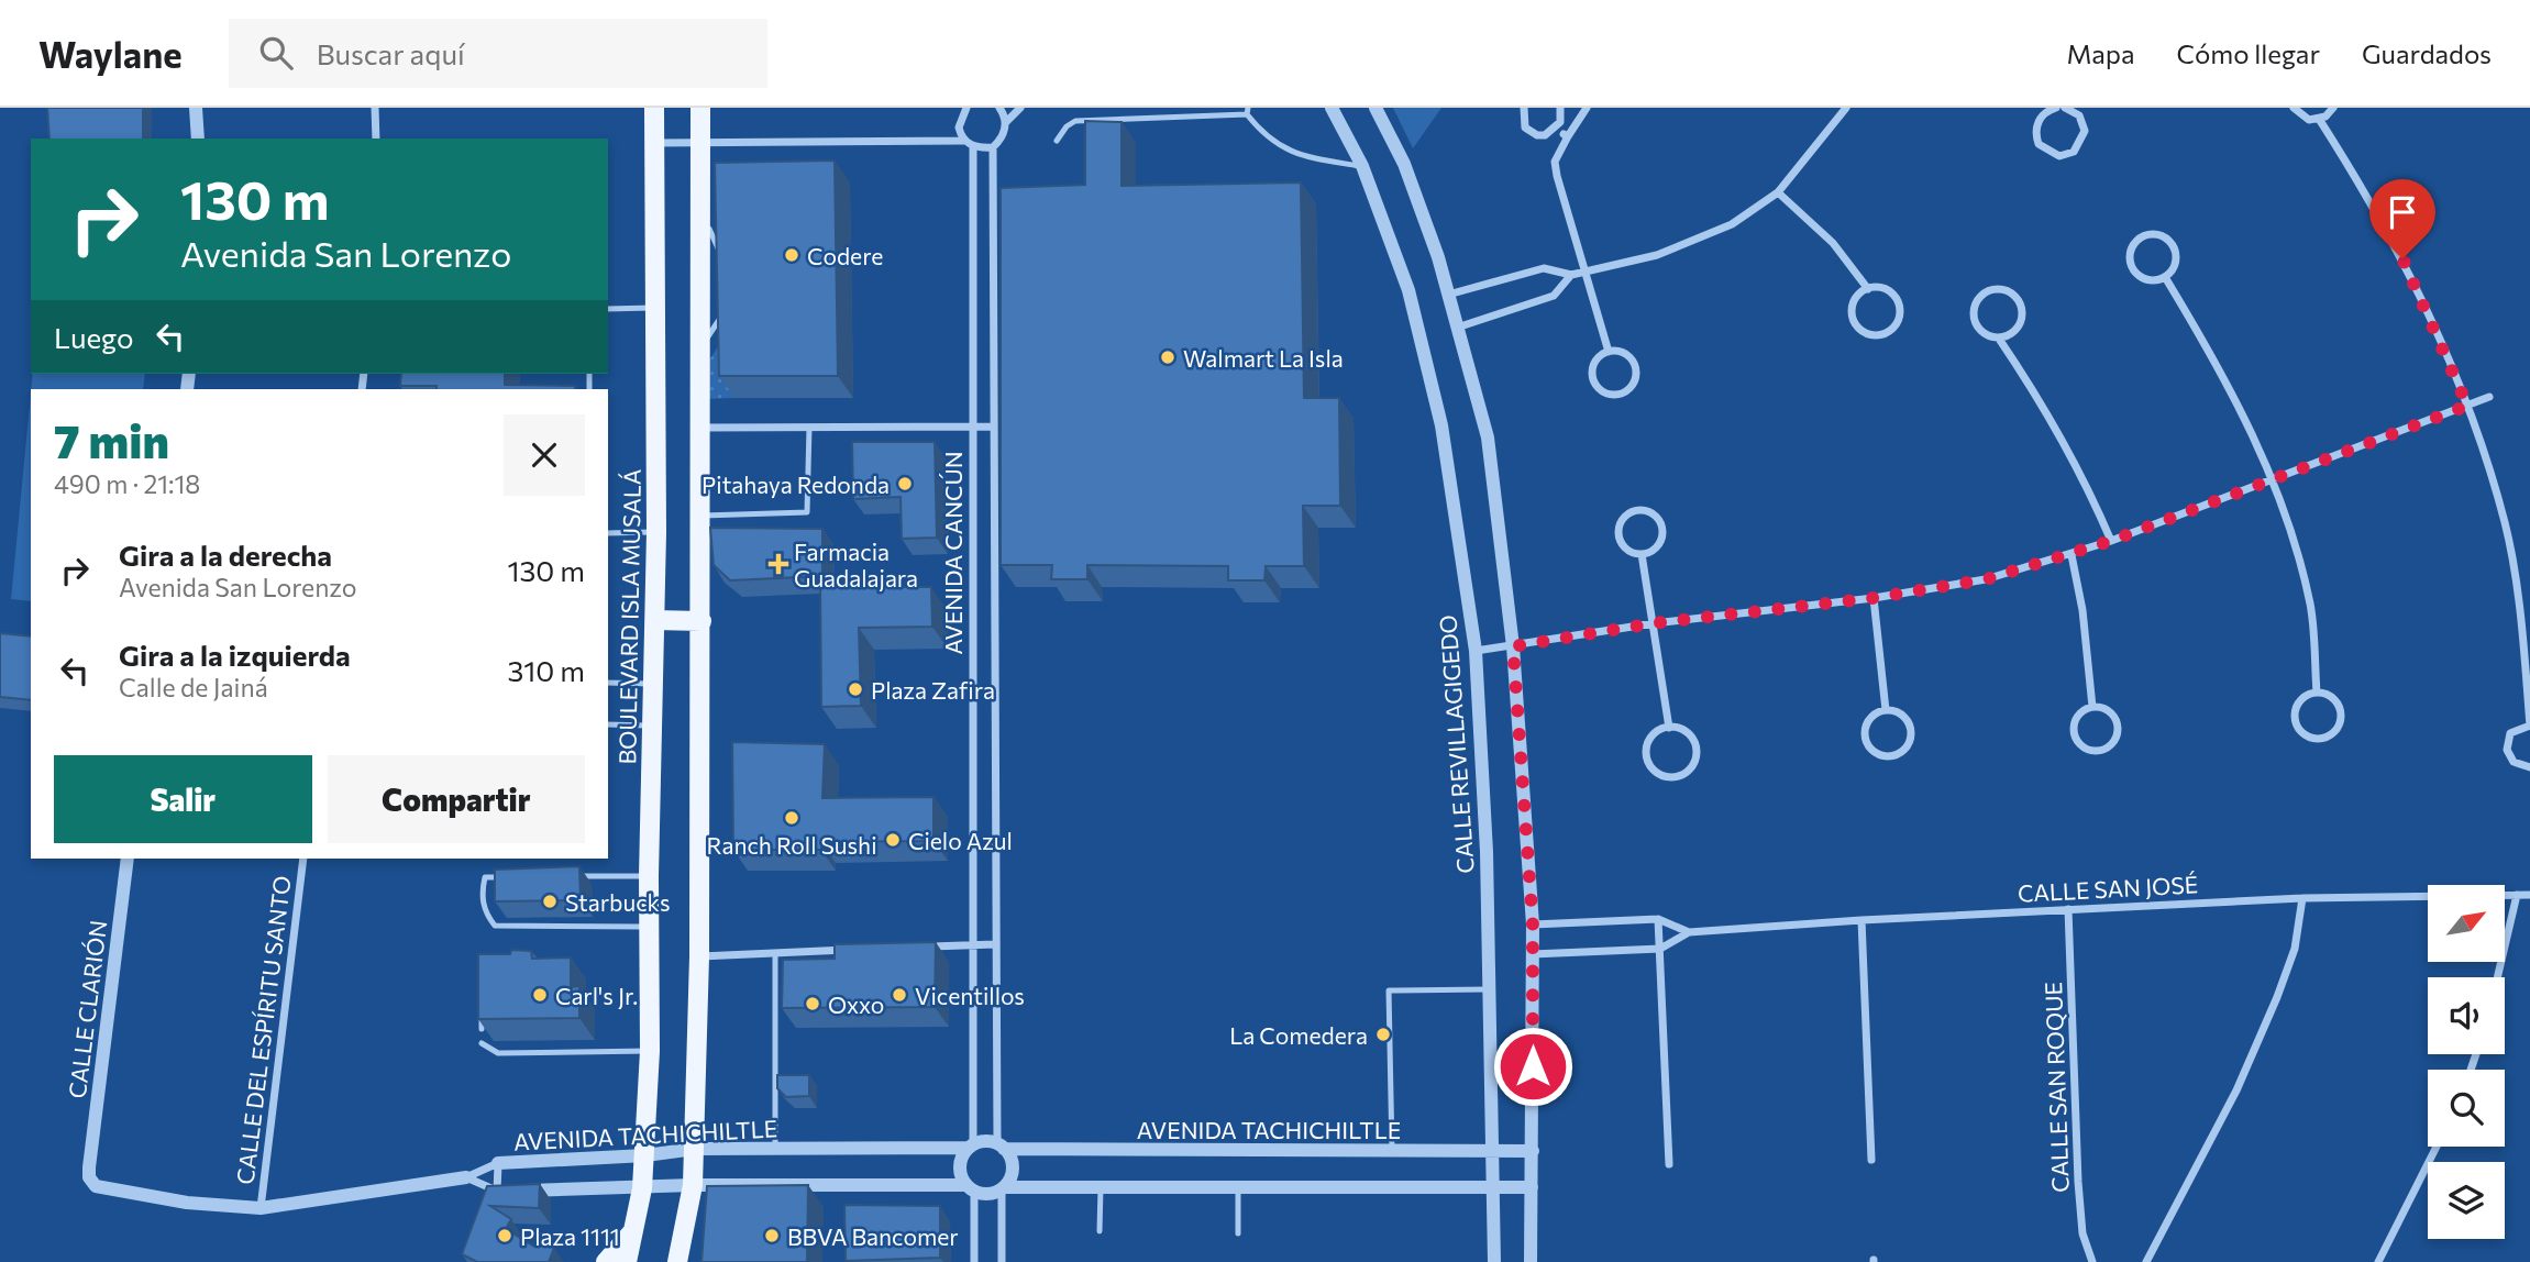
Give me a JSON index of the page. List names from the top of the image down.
{
  "streets": {
    "main road": ["BOULEVARD ISLA MUSALÁ"],
    "street": [
      "AVENIDA CANCÚN",
      "CALLE REVILLAGIGEDO",
      "CALLE SAN JOSÉ",
      "CALLE CLARIÓN",
      "CALLE DEL ESPÍRITU SANTO",
      "CALLE SAN ROQUE",
      "AVENIDA TACHICHILTLE"
    ]
  },
  "crossings": [
    ["AVENIDA CANCÚN", "AVENIDA TACHICHILTLE"],
    ["BOULEVARD ISLA MUSALÁ", "AVENIDA TACHICHILTLE"],
    ["CALLE REVILLAGIGEDO", "AVENIDA TACHICHILTLE"],
    ["CALLE SAN JOSÉ", "CALLE SAN ROQUE"],
    ["CALLE CLARIÓN", "AVENIDA TACHICHILTLE"],
    ["CALLE DEL ESPÍRITU SANTO", "AVENIDA TACHICHILTLE"]
  ],
  "places": {
    "other": [
      "Codere",
      "Walmart La Isla",
      "Pitahaya Redonda",
      "Plaza Zafira",
      "Ranch Roll Sushi",
      "Cielo Azul",
      "Starbucks",
      "Carl's Jr.",
      "Vicentillos",
      "Oxxo",
      "La Comedera",
      "Plaza 1111",
      "BBVA Bancomer"
    ],
    "health": ["Farmacia Guadalajara"]
  },
  "north": "top right",
  "page": {
    "header": "Waylane",
    "search": "Buscar aquí",
    "nav": ["Mapa", "Cómo llegar", "Guardados"],
    "turn": ["130 m", "Avenida San Lorenzo"],
    "then": "Luego",
    "heading": ["7 min", "490 m · 21:18"],
    "list": [
      {
        "name": "Gira a la derecha",
        "note": "Avenida San Lorenzo",
        "value": "130 m"
      },
      {
        "name": "Gira a la izquierda",
        "note": "Calle de Jainá",
        "value": "310 m"
      }
    ],
    "buttons": ["Salir", "Compartir"]
  }
}
